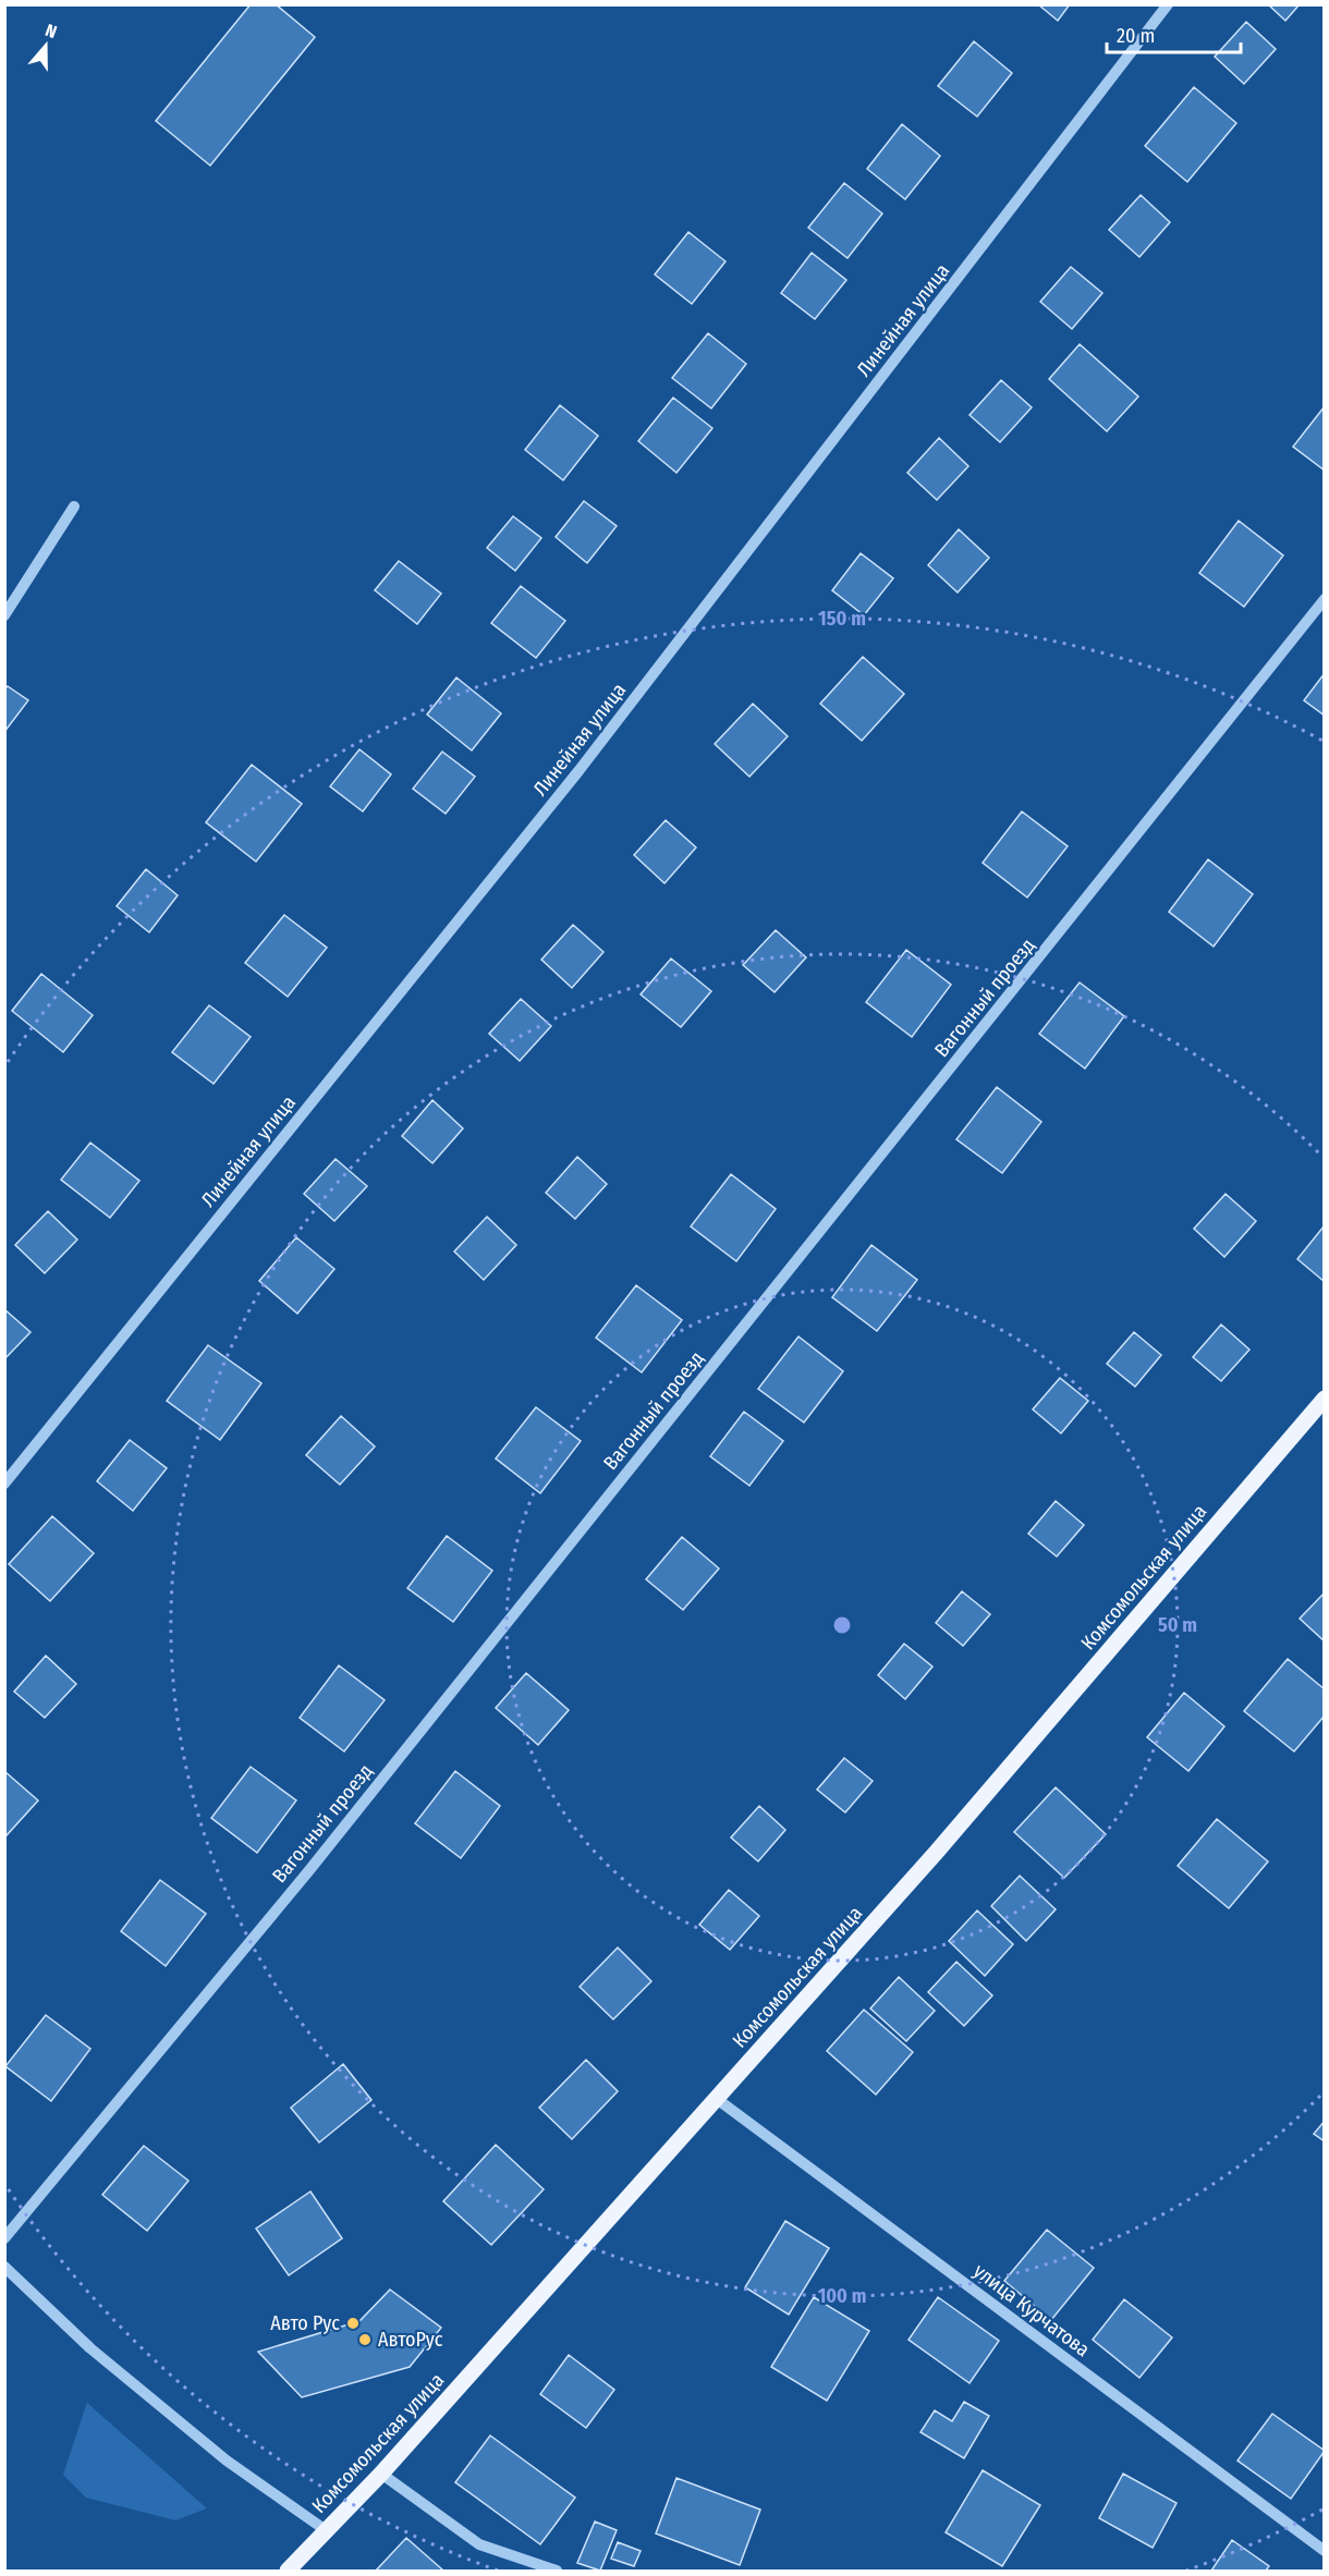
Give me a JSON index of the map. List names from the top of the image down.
{
  "streets": {
    "main road": ["Комсомольская улица"],
    "street": ["Линейная улица", "Вагонный проезд", "улица Курчатова"]
  },
  "crossings": [
    ["Комсомольская улица", "улица Курчатова"]
  ],
  "places": ["Авто Рус", "АвтоРус"],
  "scale_bar": "20 m",
  "north": "top",
  "rings": ["150 m", "50 m", "100 m"]
}
